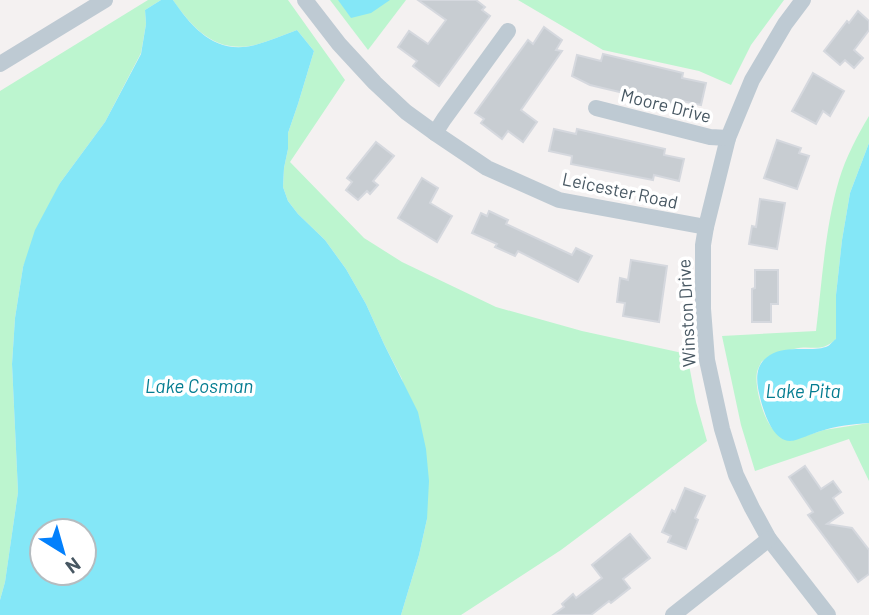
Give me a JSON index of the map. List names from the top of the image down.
{
  "streets": {
    "street": ["Moore Drive", "Leicester Road", "Winston Drive"]
  },
  "crossings": [
    ["Moore Drive", "Winston Drive"],
    ["Leicester Road", "Winston Drive"]
  ],
  "water": ["Lake Cosman", "Lake Pita"],
  "north": "bottom right"
}
